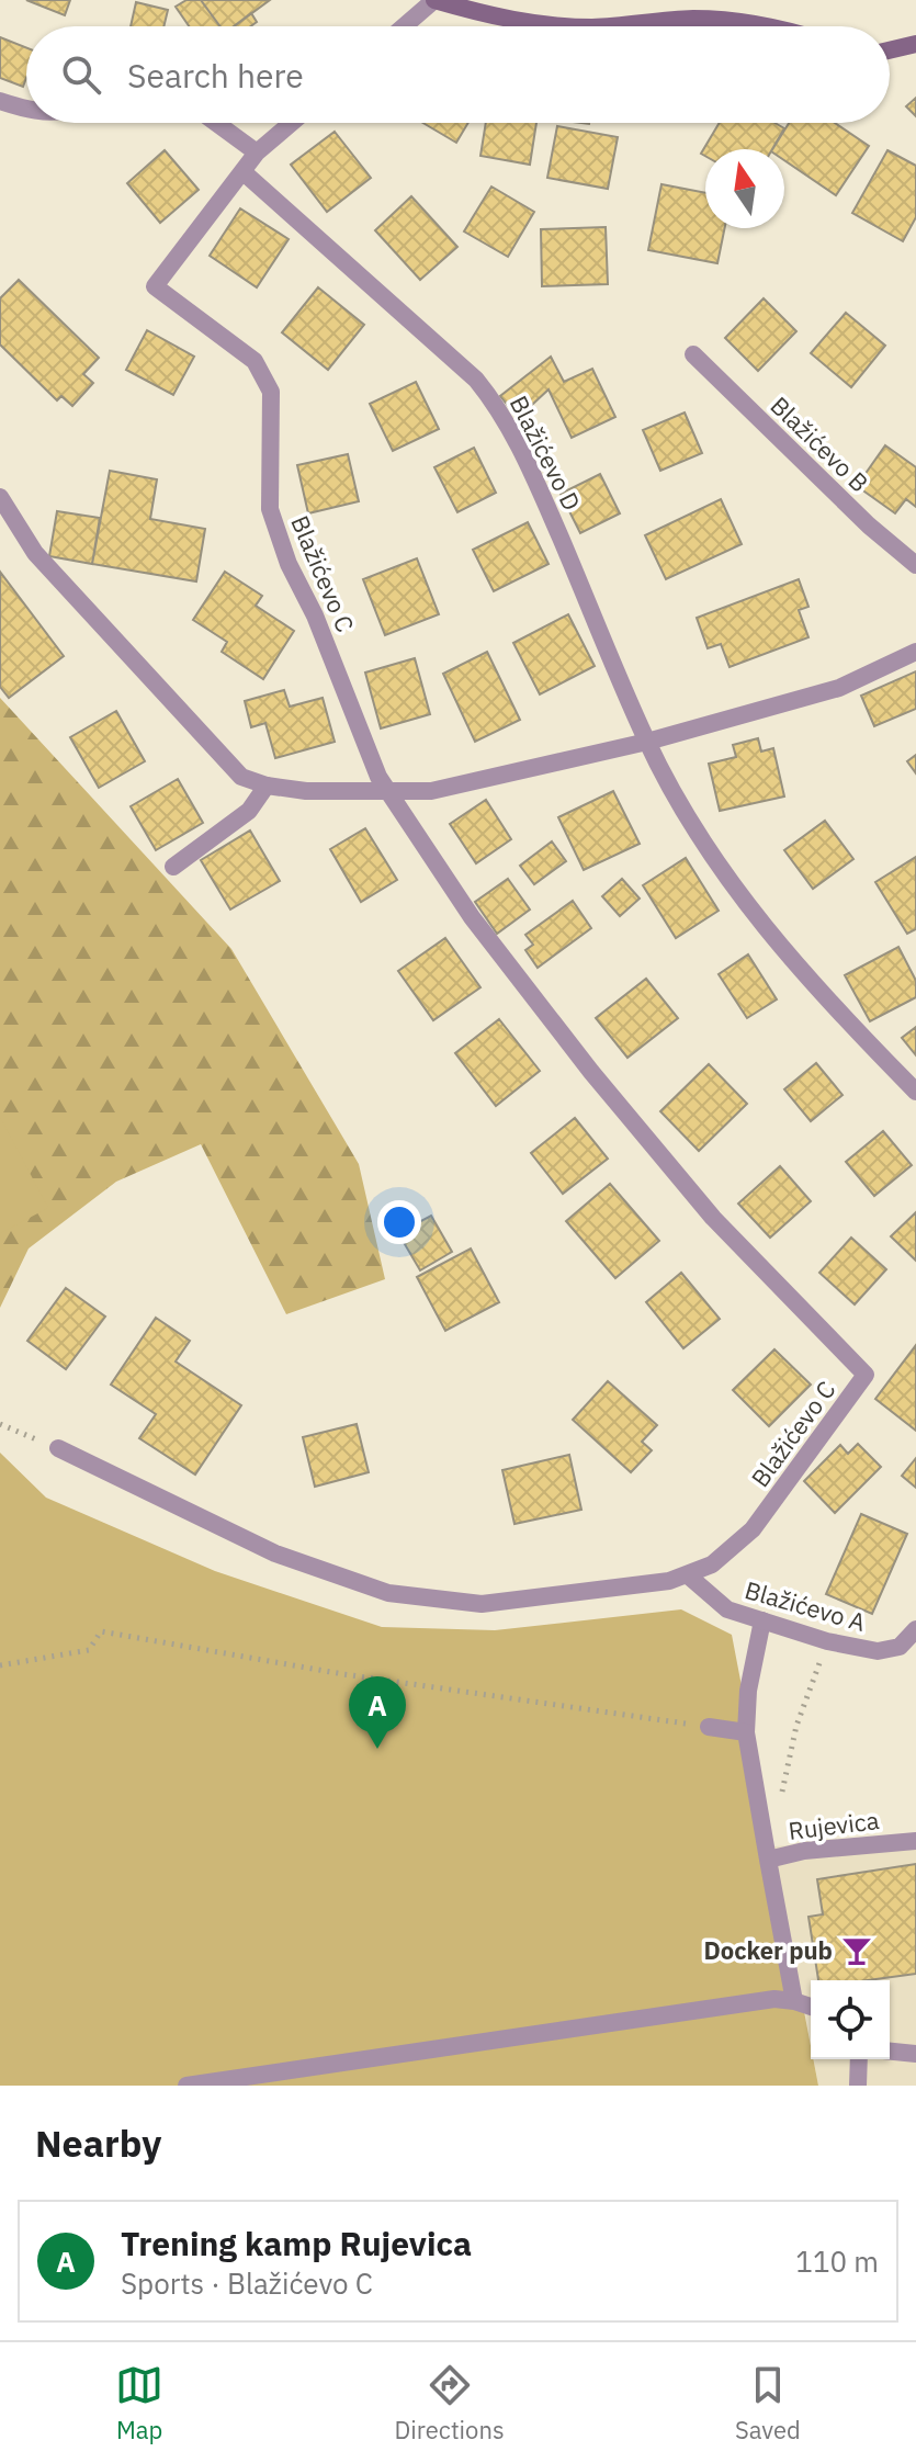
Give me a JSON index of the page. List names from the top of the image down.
{
  "streets": {
    "street": [
      "Blažićevo B",
      "Blažićevo D",
      "Blažićevo C",
      "Blažićevo A",
      "Rujevica"
    ]
  },
  "crossings": [
    ["Blažićevo D", "Blažićevo C"],
    ["Blažićevo C", "Blažićevo A"]
  ],
  "places": {
    "bar": ["Docker pub"]
  },
  "north": "top",
  "page": {
    "search": "Search here",
    "pins": "A",
    "heading": "Nearby",
    "list": [
      {
        "mark": "A",
        "name": "Trening kamp Rujevica",
        "note": "Sports · Blažićevo C",
        "value": "110 m"
      }
    ],
    "nav": ["Map", "Directions", "Saved"]
  }
}
